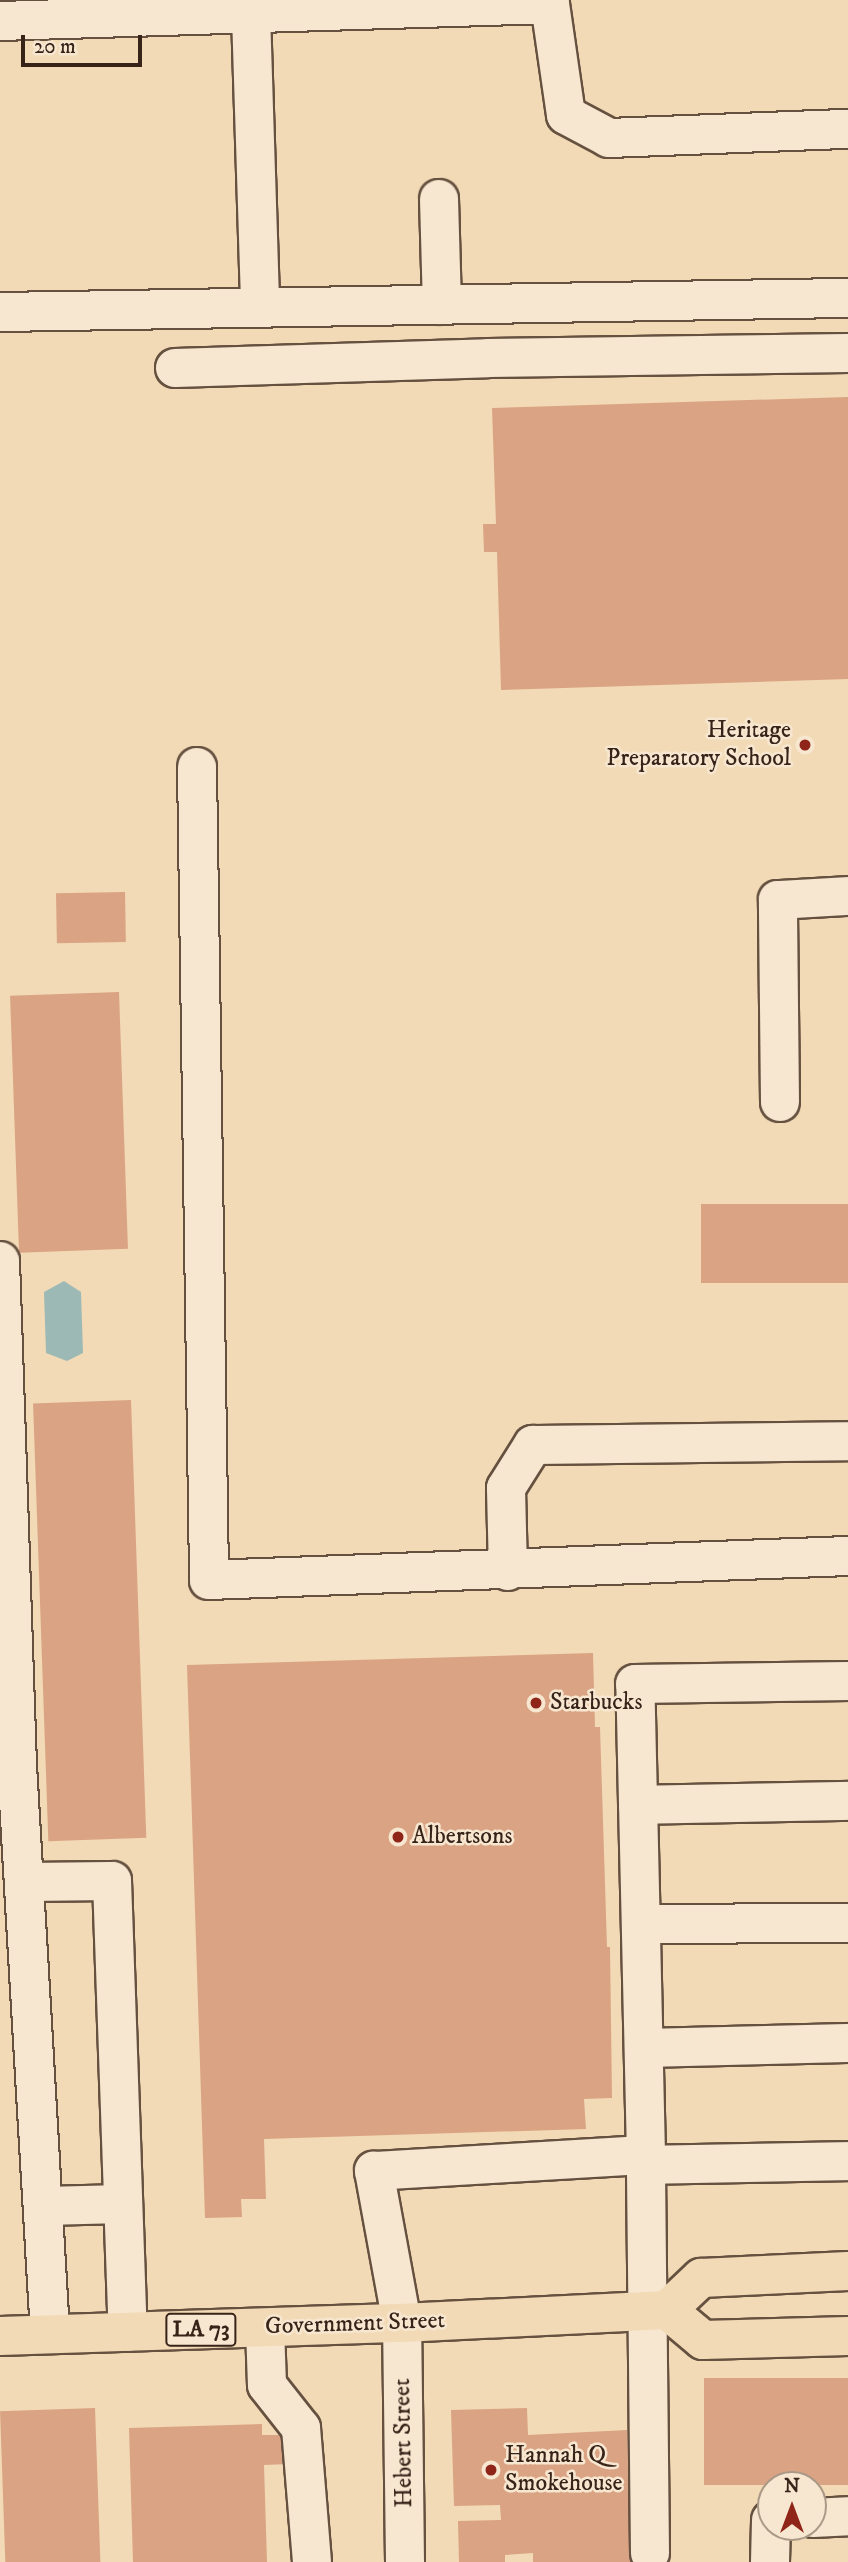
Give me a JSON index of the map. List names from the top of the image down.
{
  "streets": {
    "main road": ["Government Street", "LA 73"],
    "street": ["Hebert Street"]
  },
  "crossings": [
    ["Government Street", "Hebert Street"]
  ],
  "places": [
    "Heritage Preparatory School",
    "Starbucks",
    "Albertsons",
    "Hannah Q Smokehouse"
  ],
  "scale_bar": "20 m",
  "north": "top"
}
